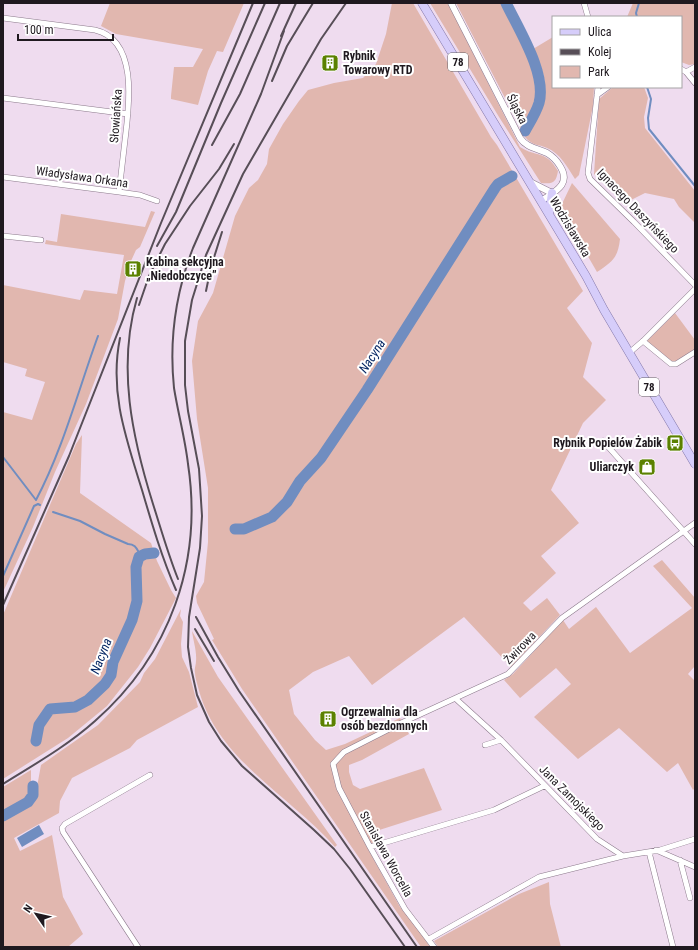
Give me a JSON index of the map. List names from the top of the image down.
{
  "streets": {
    "main road": ["78", "Wodzisławska"],
    "street": [
      "Śląska",
      "Słowiańska",
      "Władysława Orkana",
      "Ignacego Daszyńskiego",
      "Żwirowa",
      "Jana Zamojskiego",
      "Stanisława Worcella"
    ]
  },
  "crossings": [
    ["Śląska", "Wodzisławska"],
    ["Słowiańska", "Władysława Orkana"],
    ["Żwirowa", "Jana Zamojskiego"],
    ["Żwirowa", "Stanisława Worcella"]
  ],
  "water": ["Nacyna"],
  "places": {
    "building": ["Rybnik Towarowy RTD", "Kabina sekcyjna „Niedobczyce”", "Ogrzewalnia dla osób bezdomnych"],
    "bus stop": ["Rybnik Popielów Żabik"],
    "shop": ["Uliarczyk"]
  },
  "legend": ["Ulica", "Kolej", "Park"],
  "scale_bar": "100 m",
  "north": "top left"
}
